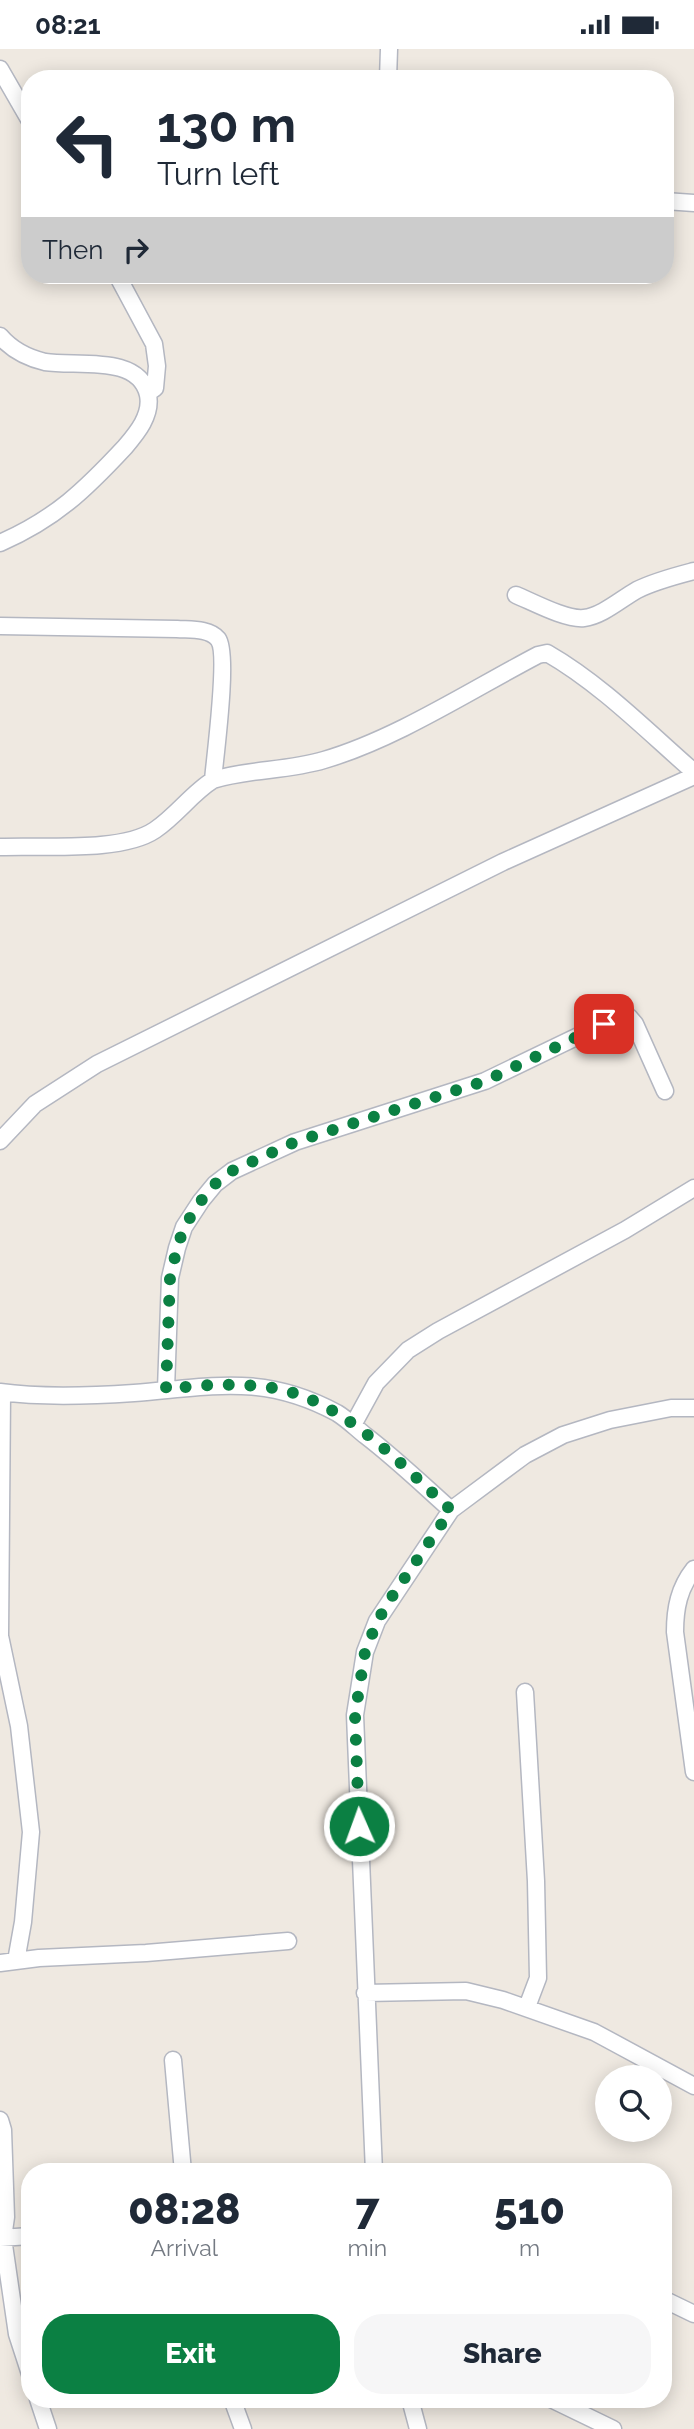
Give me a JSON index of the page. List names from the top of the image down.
{
  "page": {
    "status": "08:21",
    "turn": ["130 m", "Turn left"],
    "then": "Then",
    "eta": [
      "08:28",
      "Arrival",
      "7",
      "min",
      "510",
      "m"
    ],
    "buttons": ["Exit", "Share"]
  }
}
